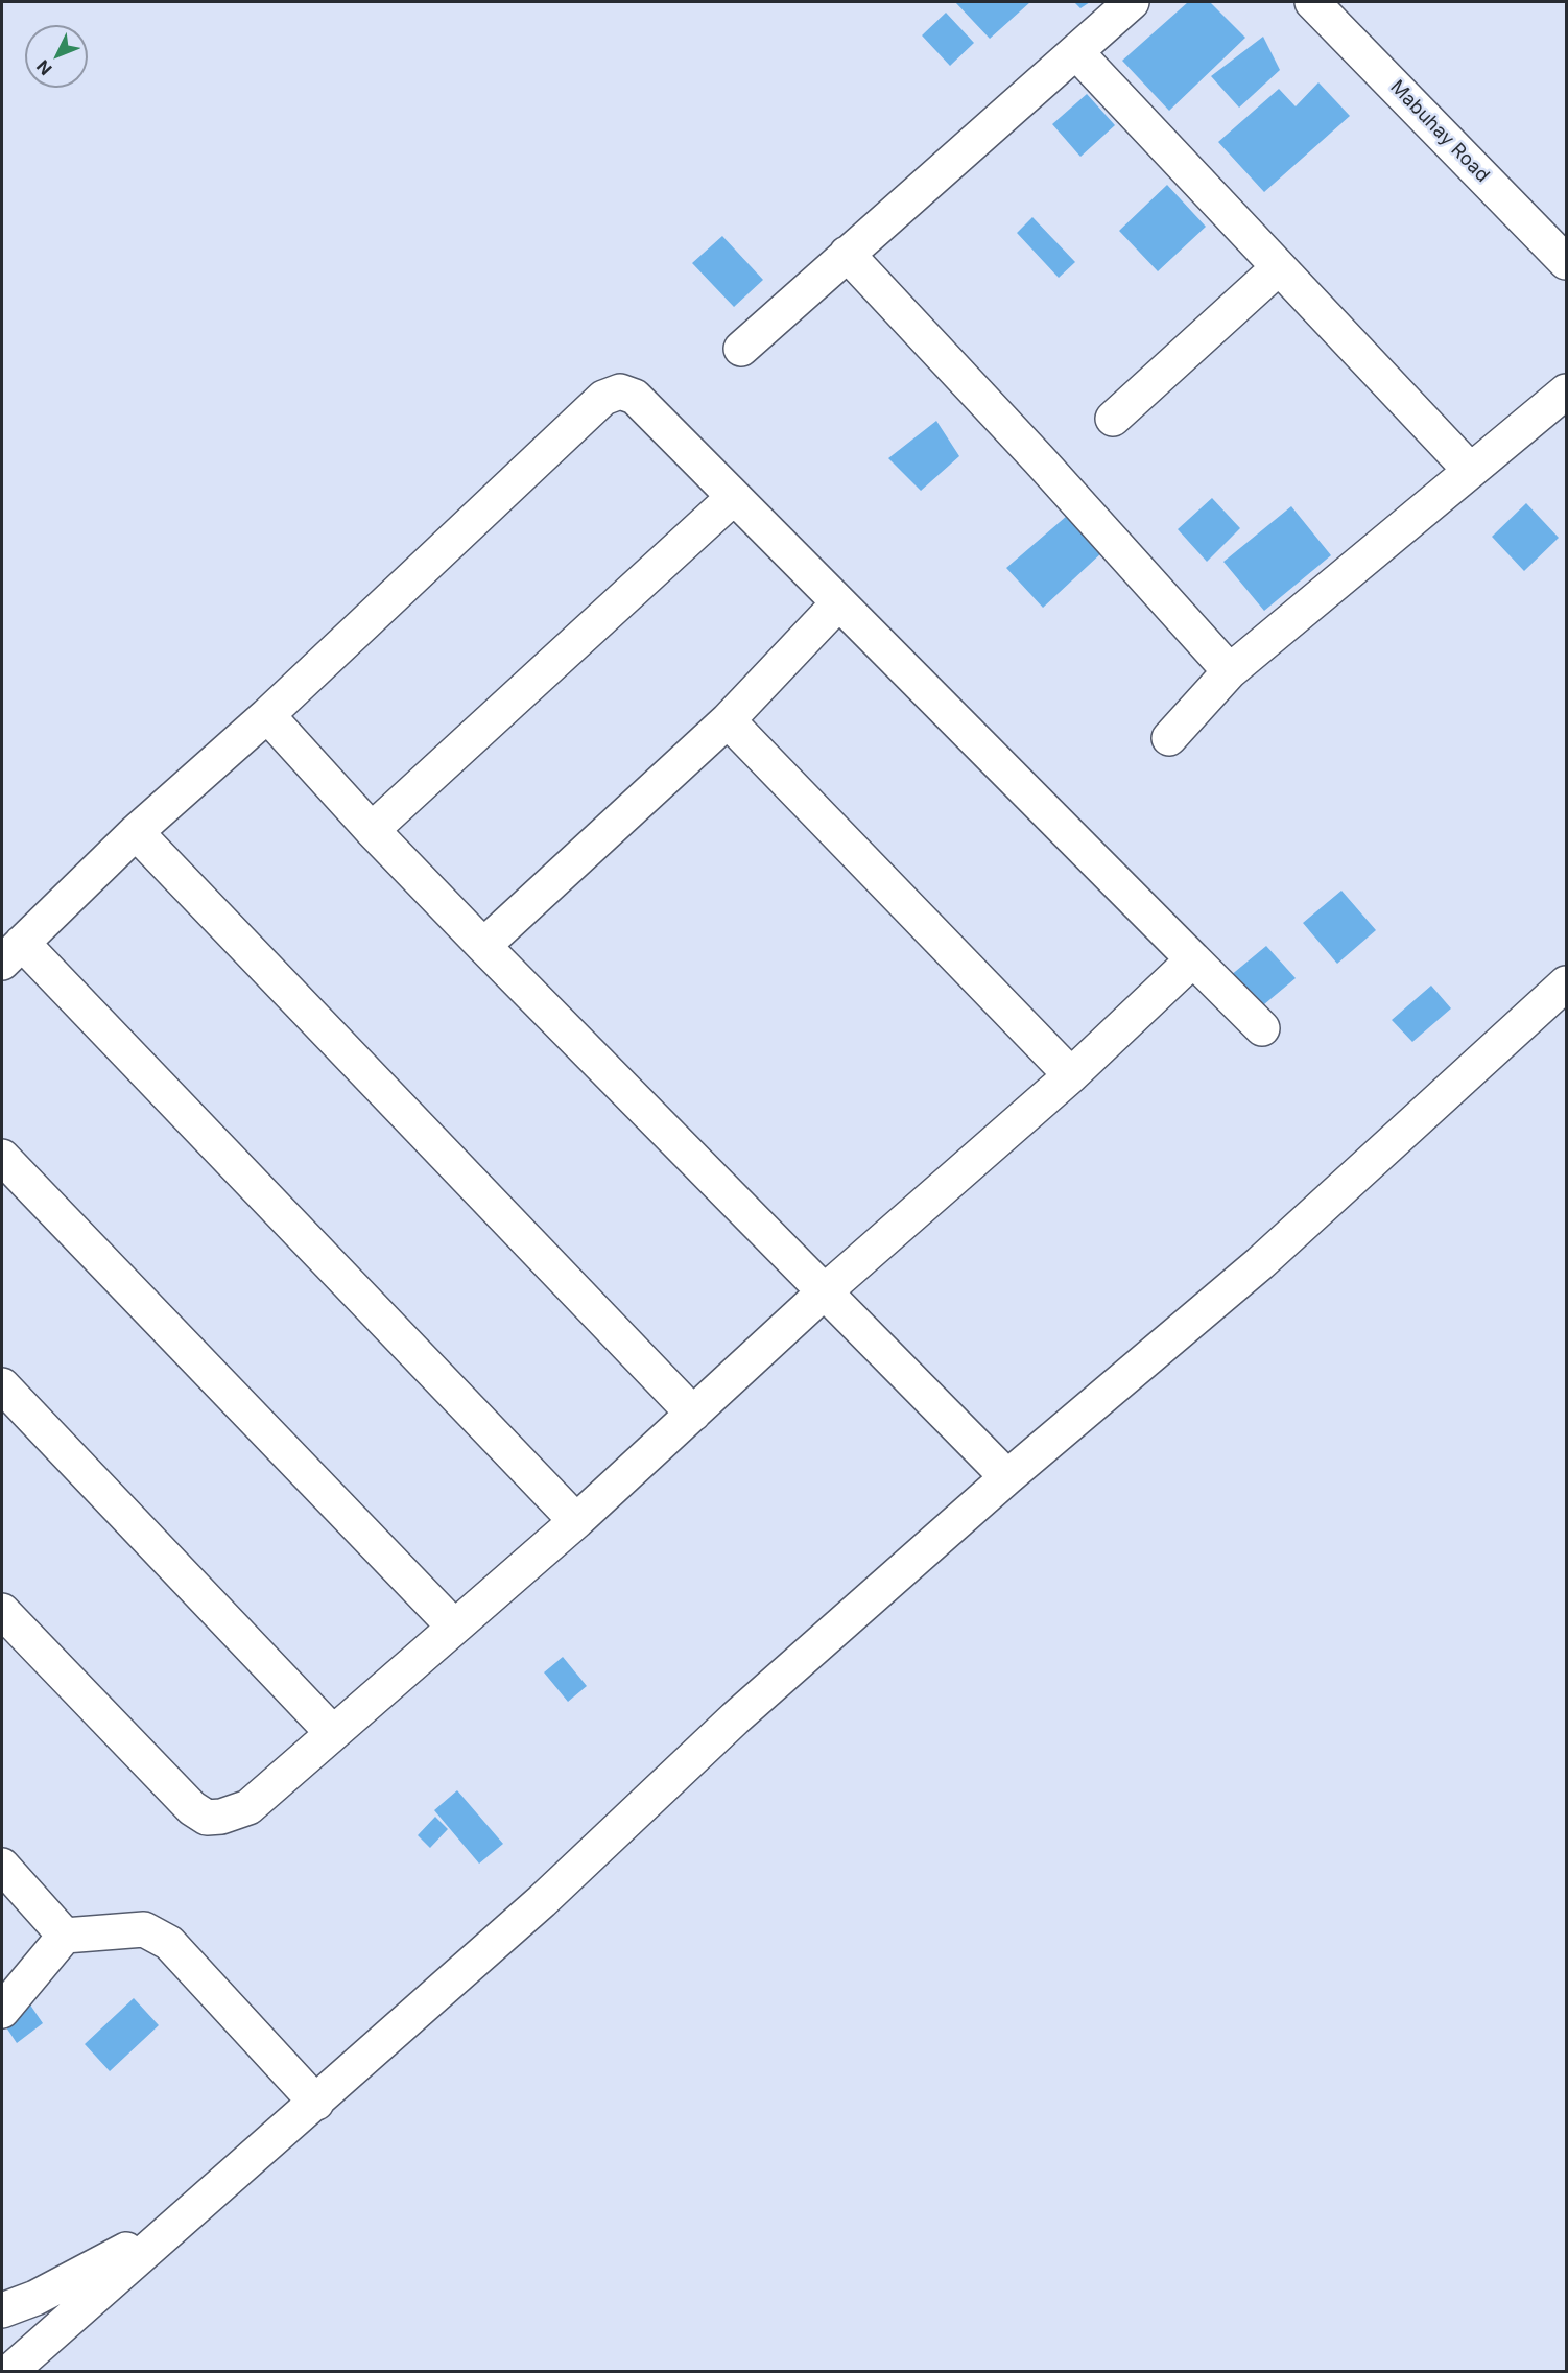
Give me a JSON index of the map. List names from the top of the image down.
{
  "streets": {
    "street": ["Mabuhay Road"]
  },
  "north": "bottom left"
}
